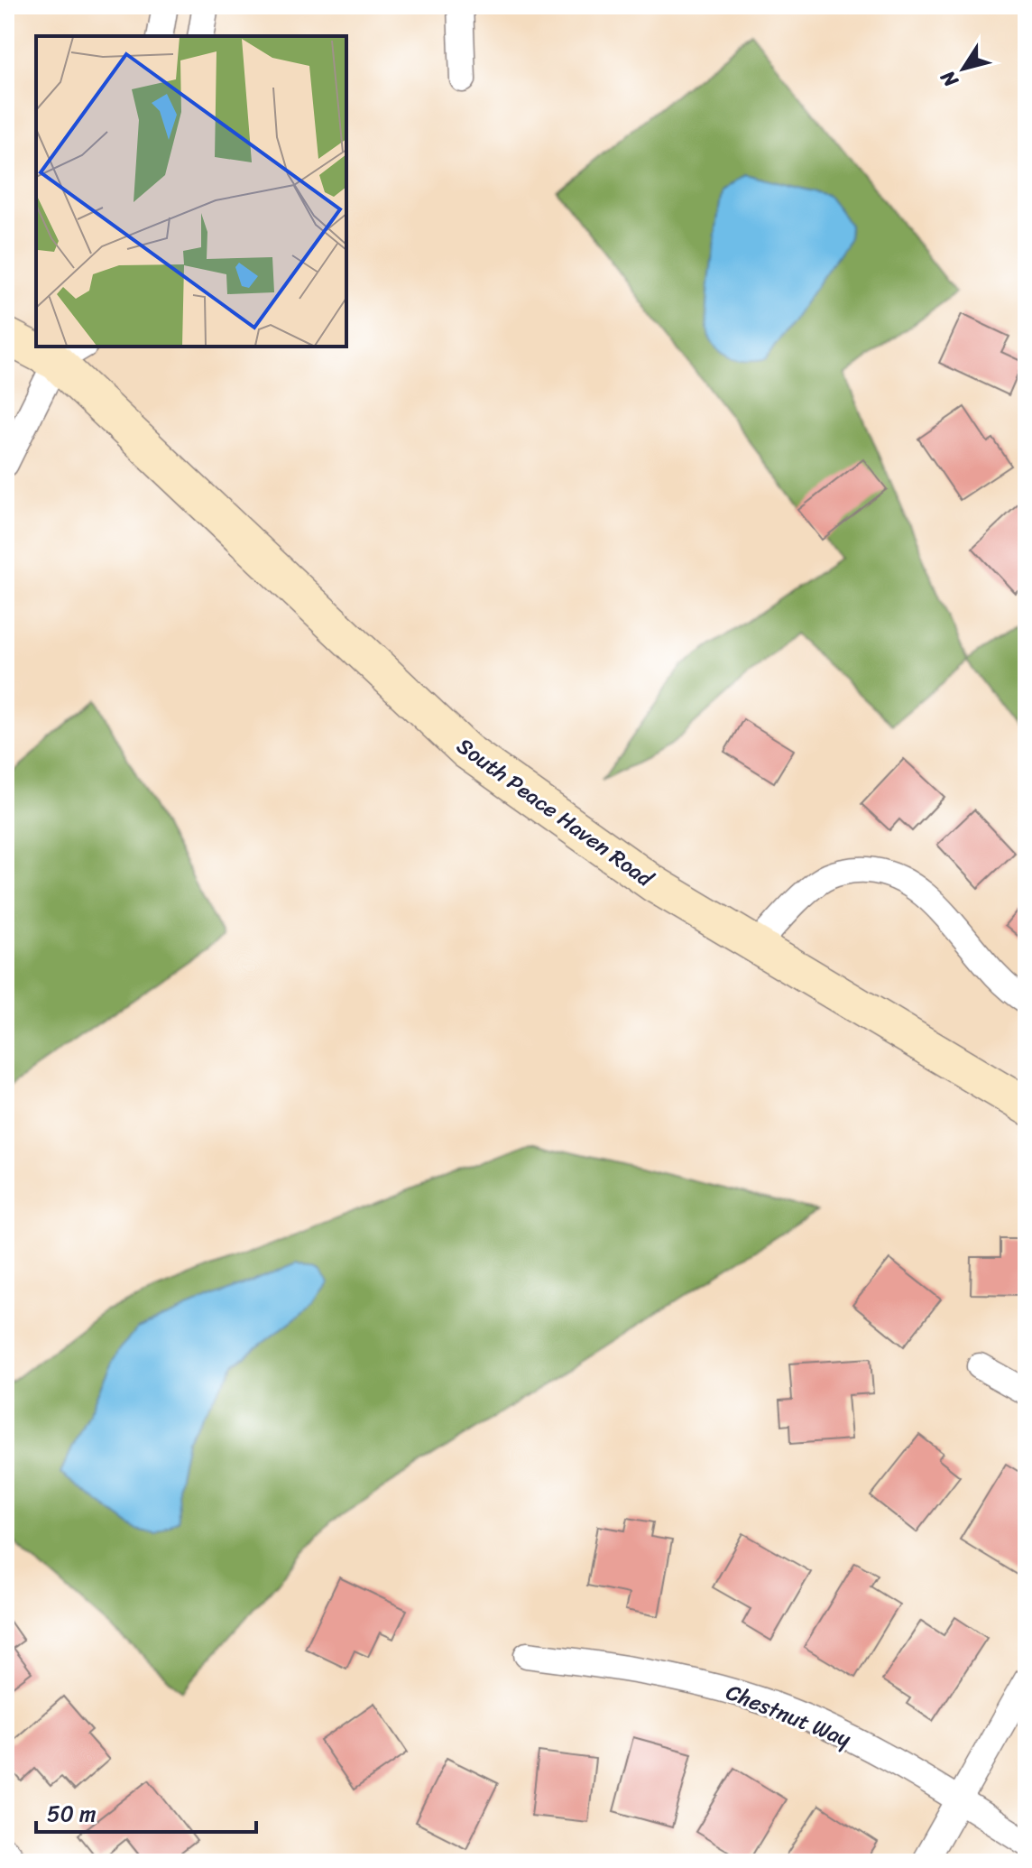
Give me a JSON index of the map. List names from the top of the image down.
{
  "streets": {
    "main road": ["South Peace Haven Road"],
    "street": ["Chestnut Way"]
  },
  "scale_bar": "50 m",
  "north": "bottom left"
}
